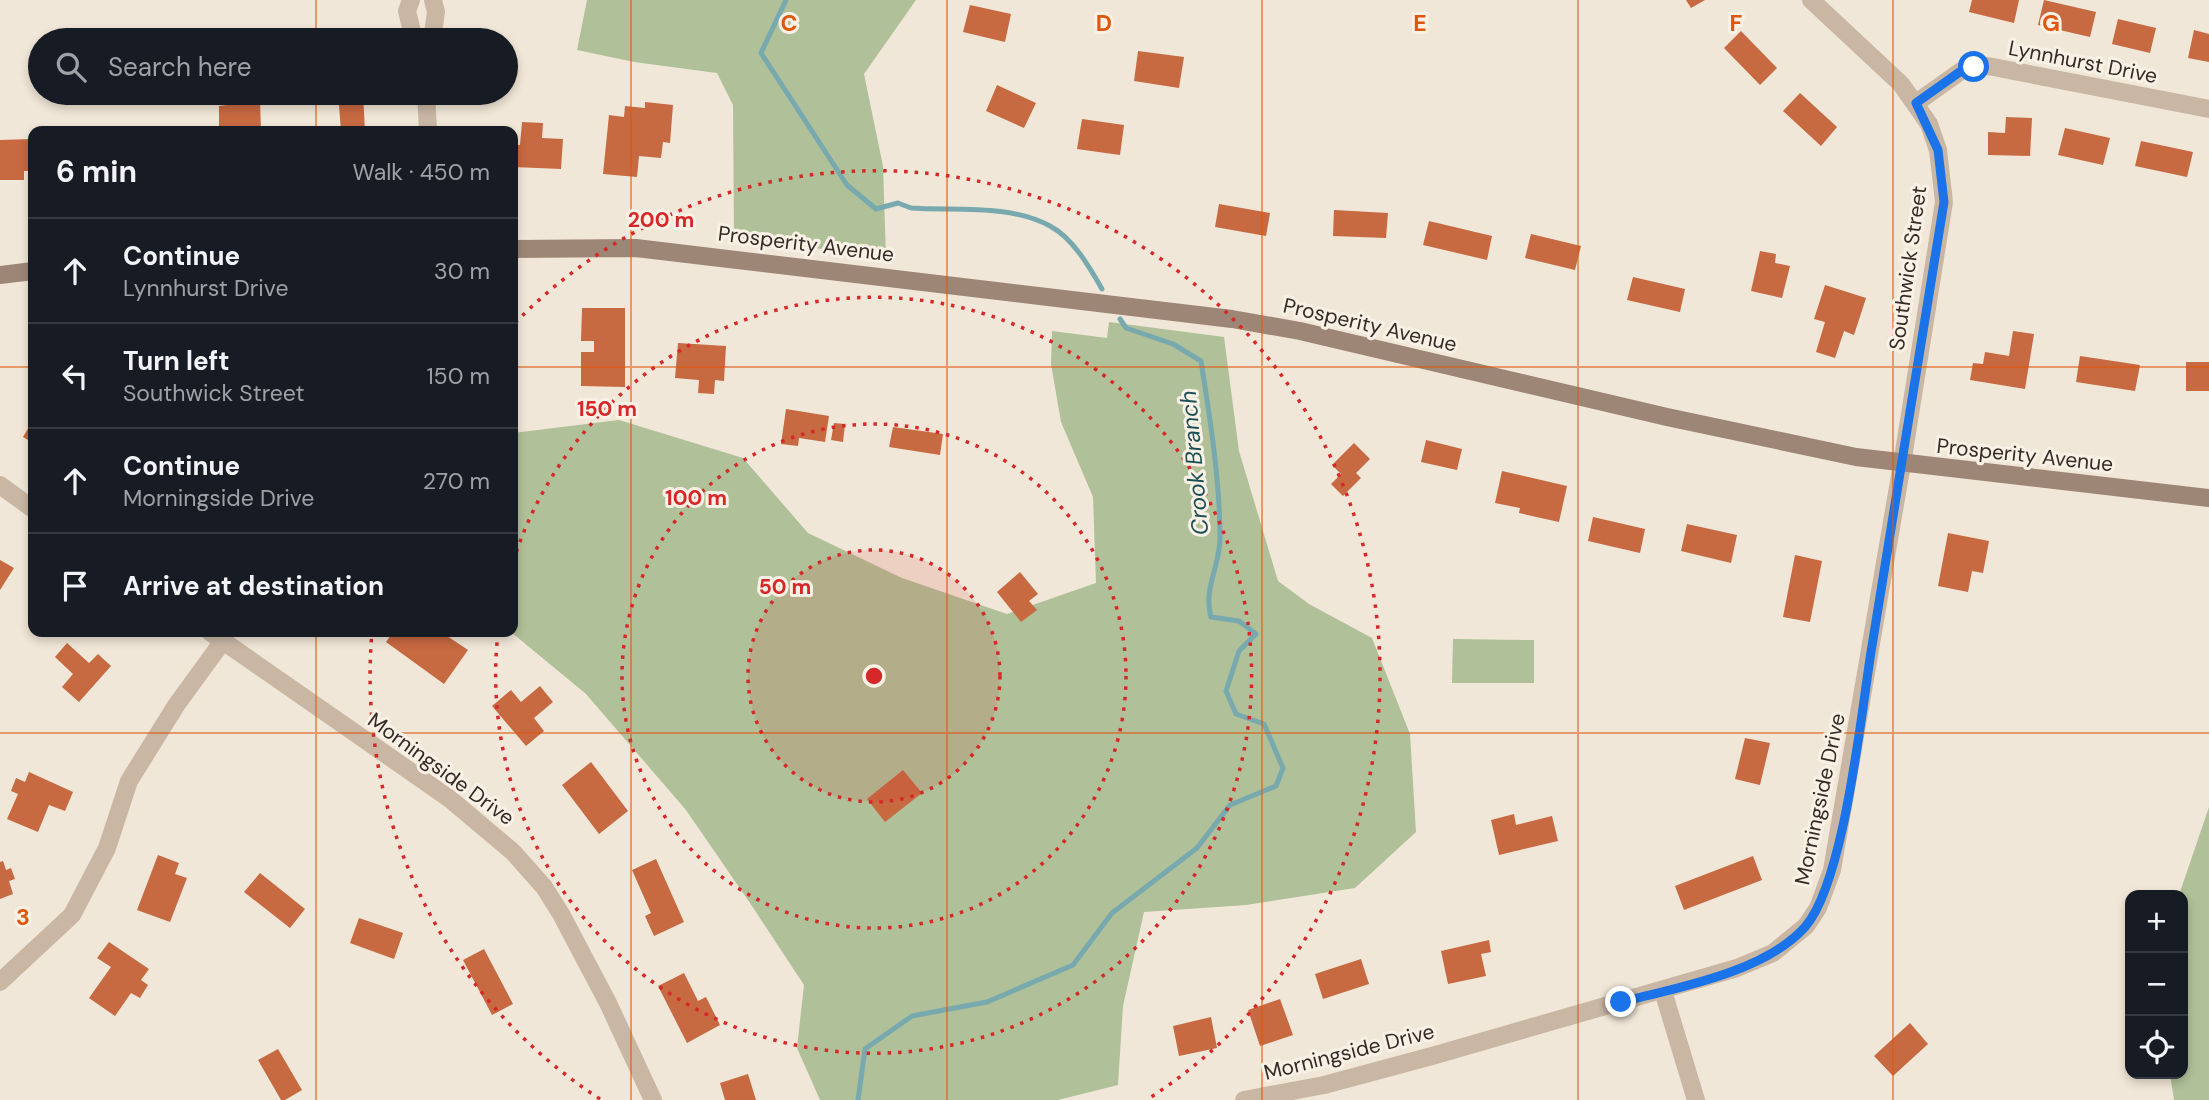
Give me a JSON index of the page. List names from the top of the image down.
{
  "streets": {
    "main road": ["Prosperity Avenue"],
    "street": ["Lynnhurst Drive", "Southwick Street", "Morningside Drive"]
  },
  "crossings": [
    ["Lynnhurst Drive", "Southwick Street"],
    ["Prosperity Avenue", "Southwick Street"],
    ["Prosperity Avenue", "Morningside Drive"],
    ["Southwick Street", "Morningside Drive"]
  ],
  "water": ["Crook Branch"],
  "page": {
    "search": "Search here",
    "heading": ["6 min", "Walk · 450 m"],
    "list": [
      ["Continue", "Lynnhurst Drive", "30 m"],
      ["Turn left", "Southwick Street", "150 m"],
      ["Continue", "Morningside Drive", "270 m"],
      "Arrive at destination"
    ],
    "map_buttons": ["+", "−"]
  },
  "grid": {
    "columns": [
      "C",
      "D",
      "E",
      "F",
      "G"
    ],
    "rows": ["3"]
  },
  "rings": [
    "200 m",
    "150 m",
    "100 m",
    "50 m"
  ]
}
